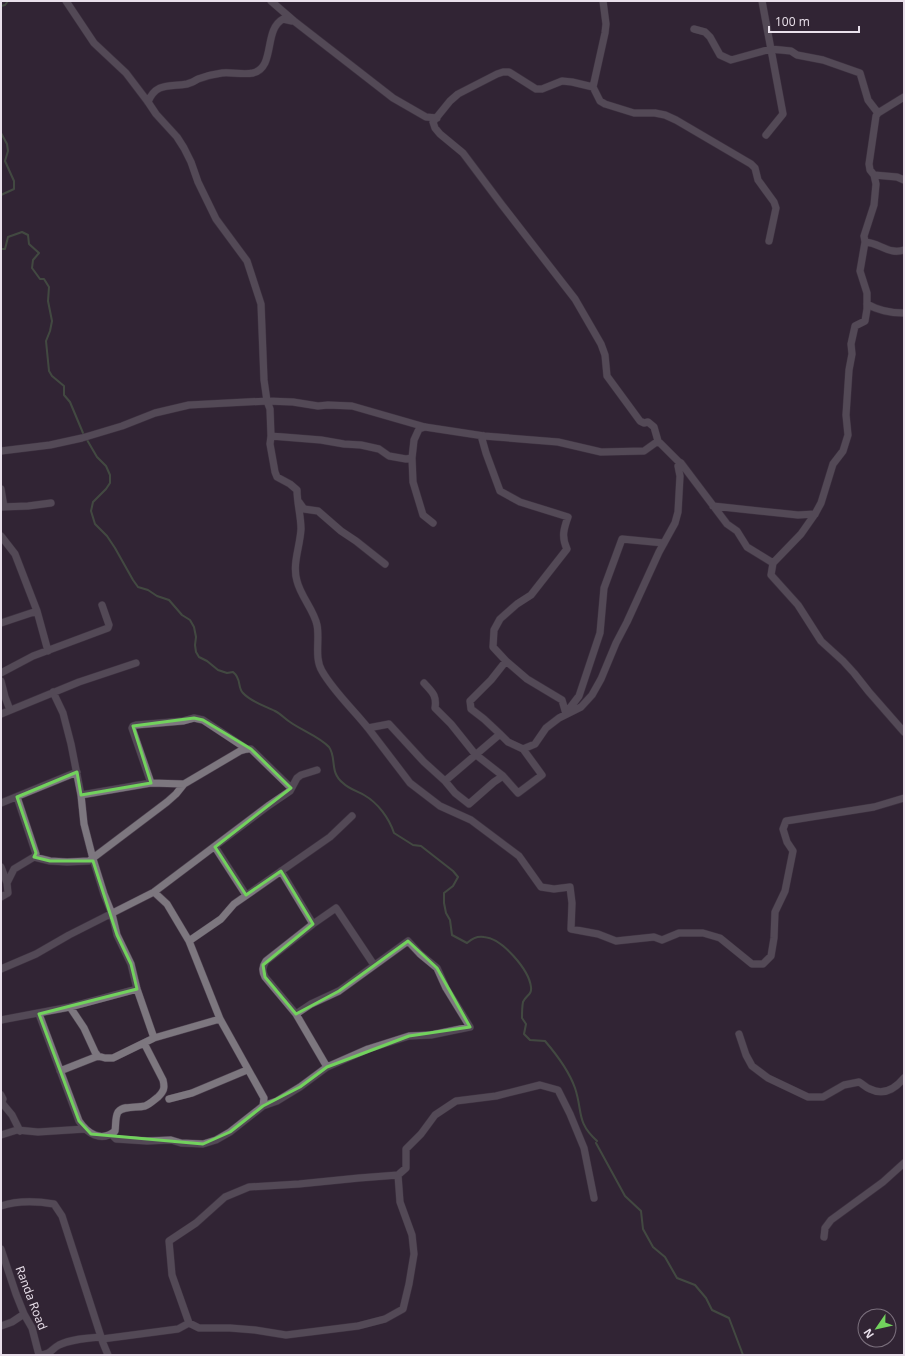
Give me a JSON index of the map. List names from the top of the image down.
{
  "streets": {
    "street": ["Randa Road"]
  },
  "scale_bar": "100 m",
  "north": "bottom left"
}
